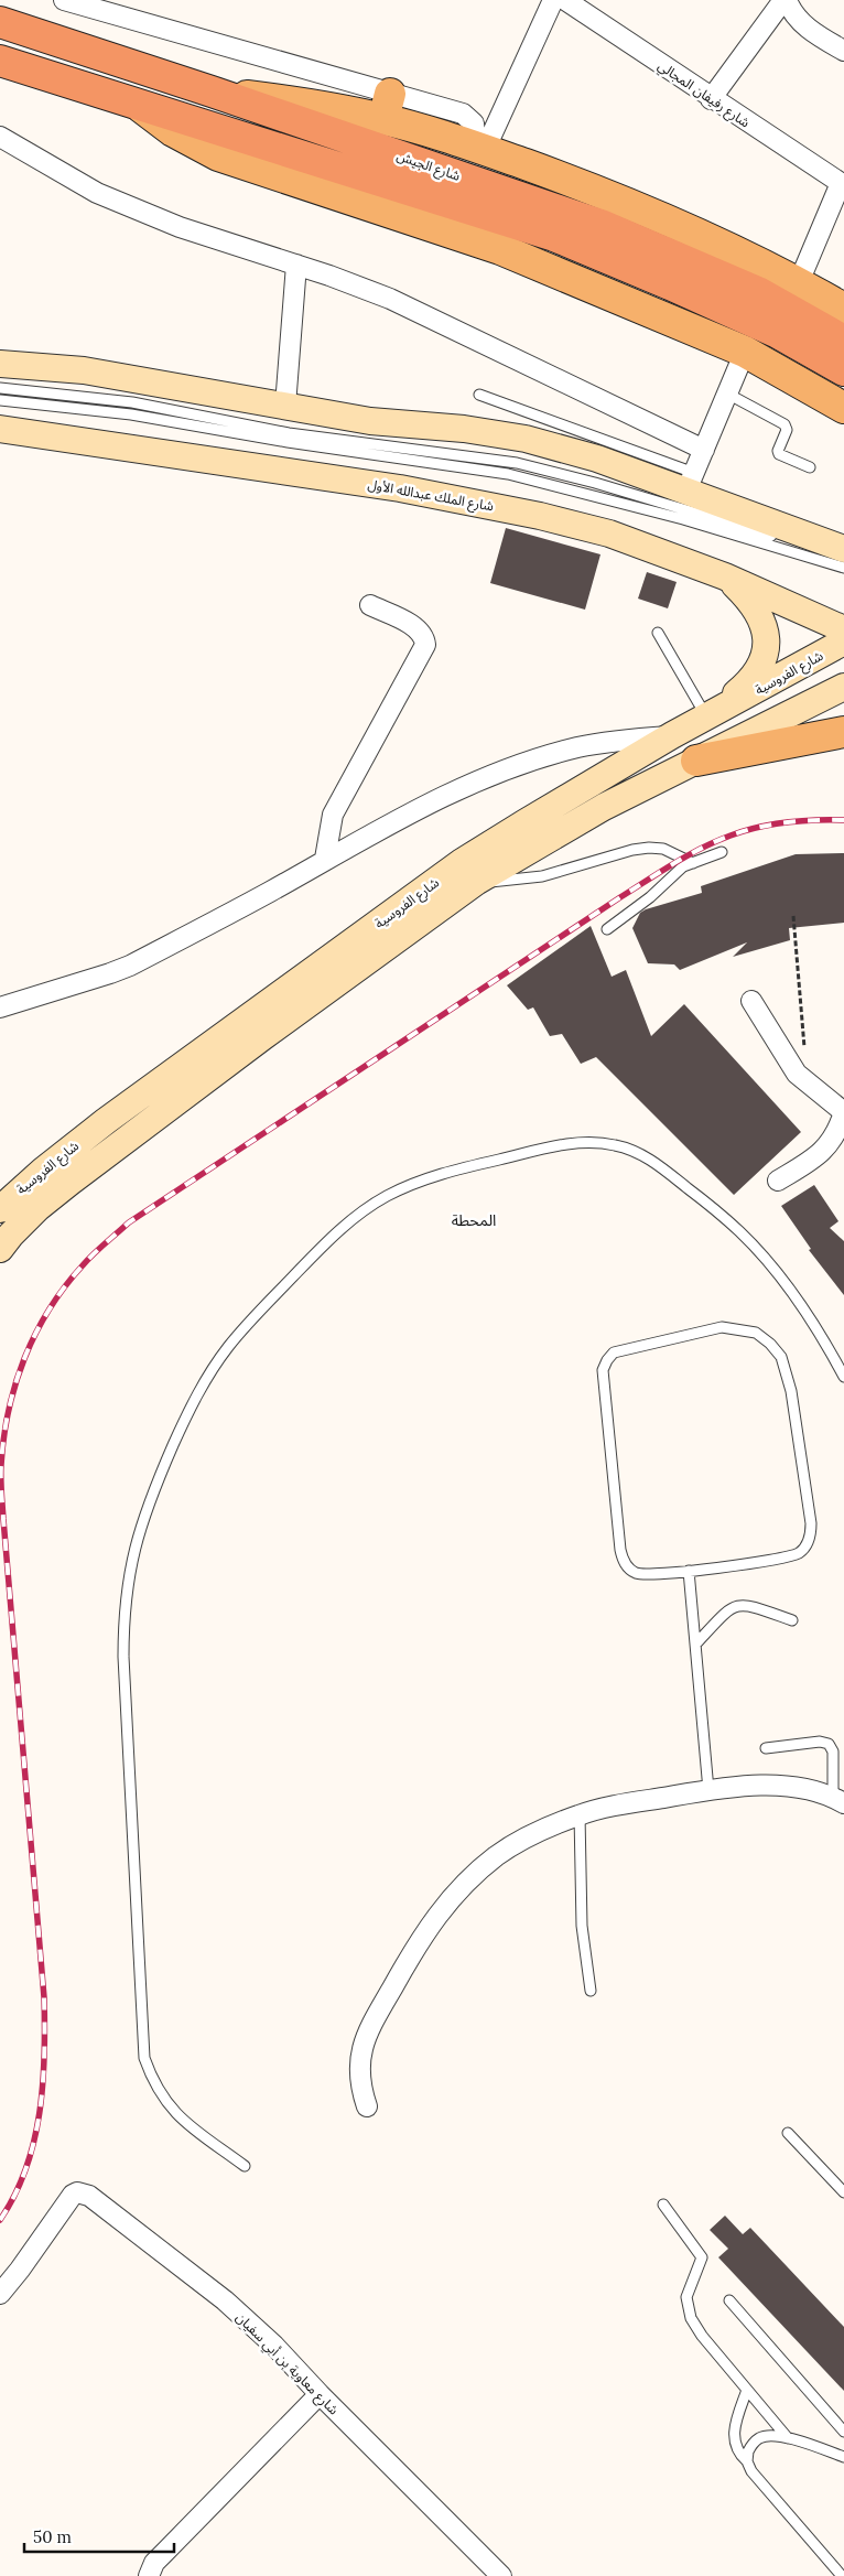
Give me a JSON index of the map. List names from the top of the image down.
{
  "streets": {
    "highway": ["شارع الجيش"],
    "main road": ["شارع الملك عبدالله الأول", "شارع الفروسية"],
    "street": ["شارع رفيفان المجالي", "شارع معاوية بن أبي سفيان"]
  },
  "districts": ["المحطة"],
  "scale_bar": "50 m"
}
